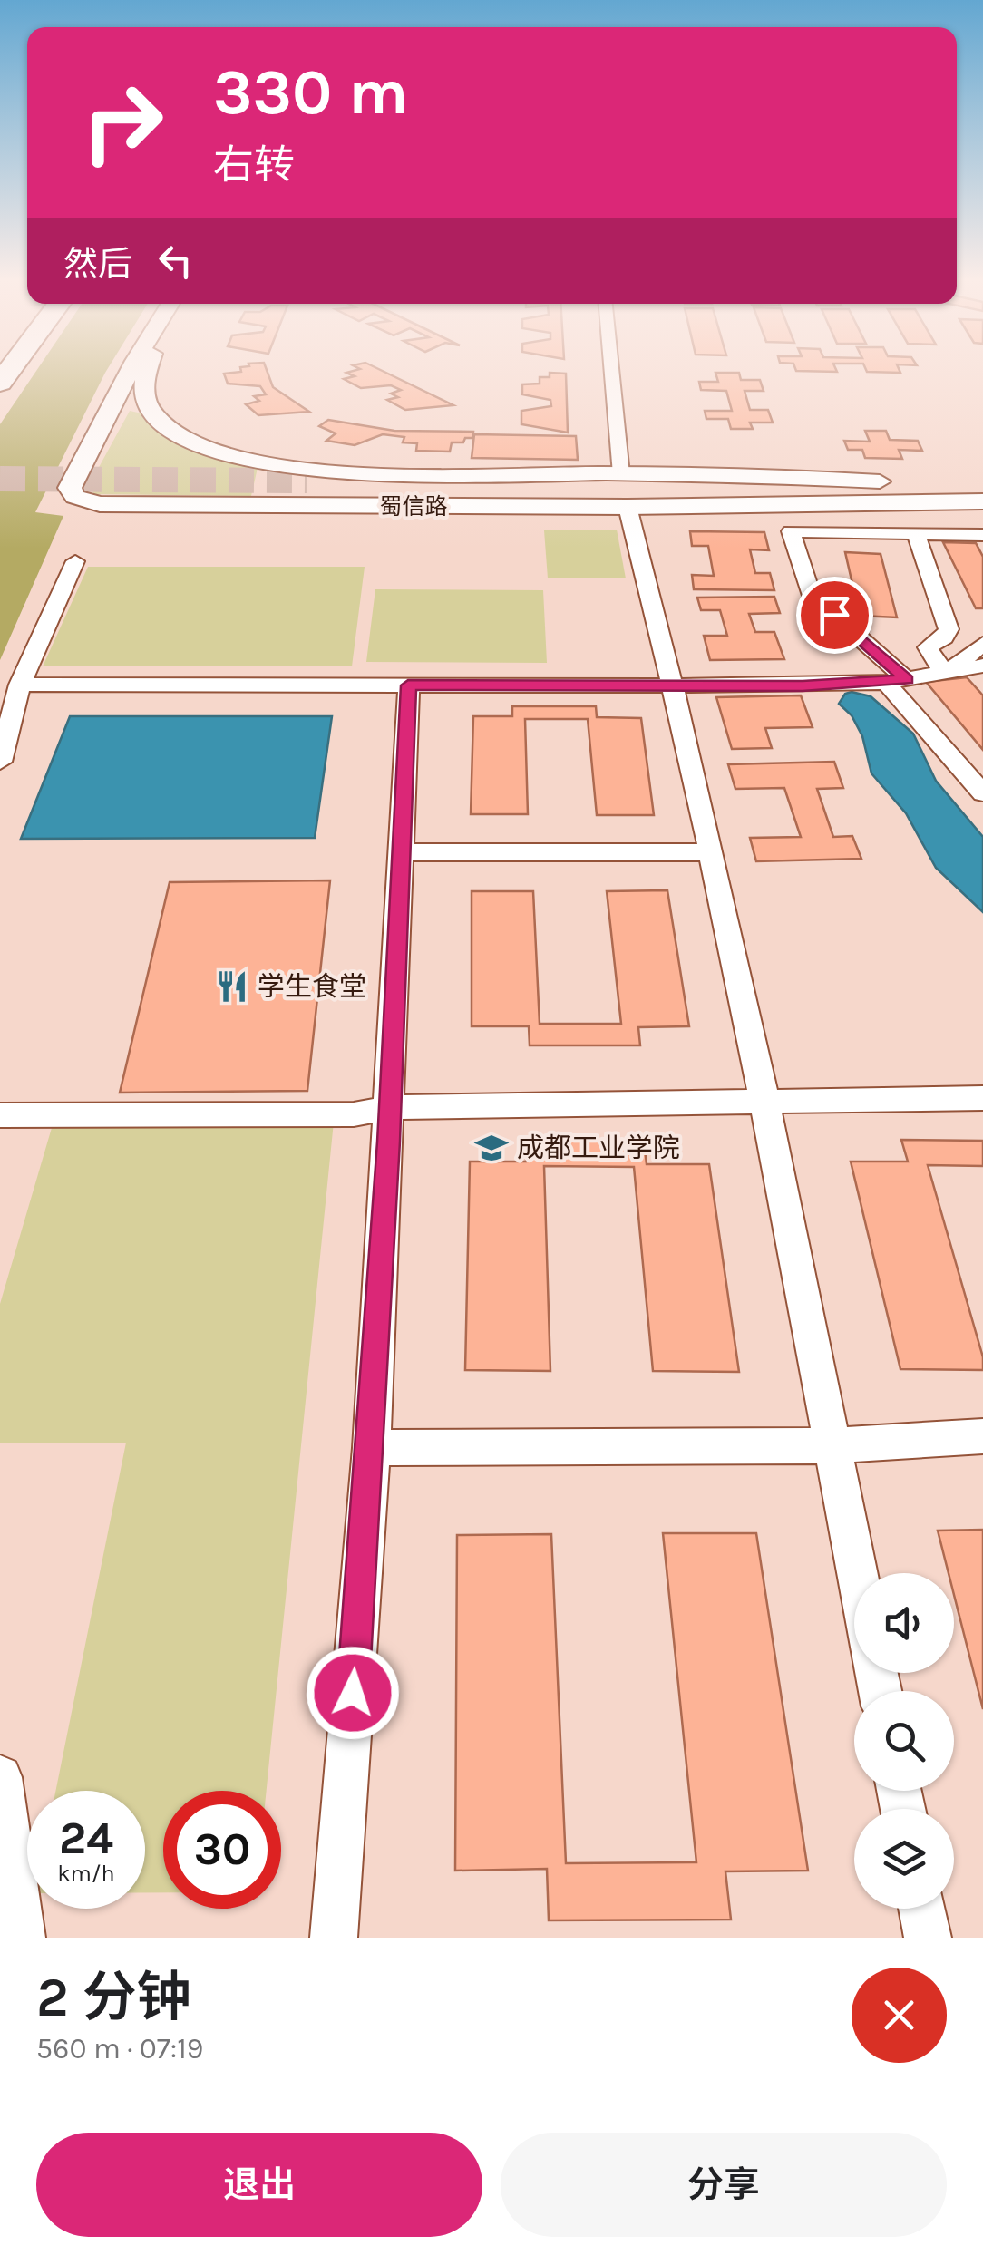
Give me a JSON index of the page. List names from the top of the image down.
{
  "streets": {
    "main road": ["蜀信路"]
  },
  "places": {
    "restaurant": ["学生食堂"],
    "school or university": ["成都工业学院"]
  },
  "page": {
    "turn": ["330 m", "右转"],
    "then": "然后",
    "speed": "24 km/h",
    "limit": "30",
    "heading": ["2 分钟", "560 m · 07:19"],
    "buttons": ["退出", "分享"]
  }
}
